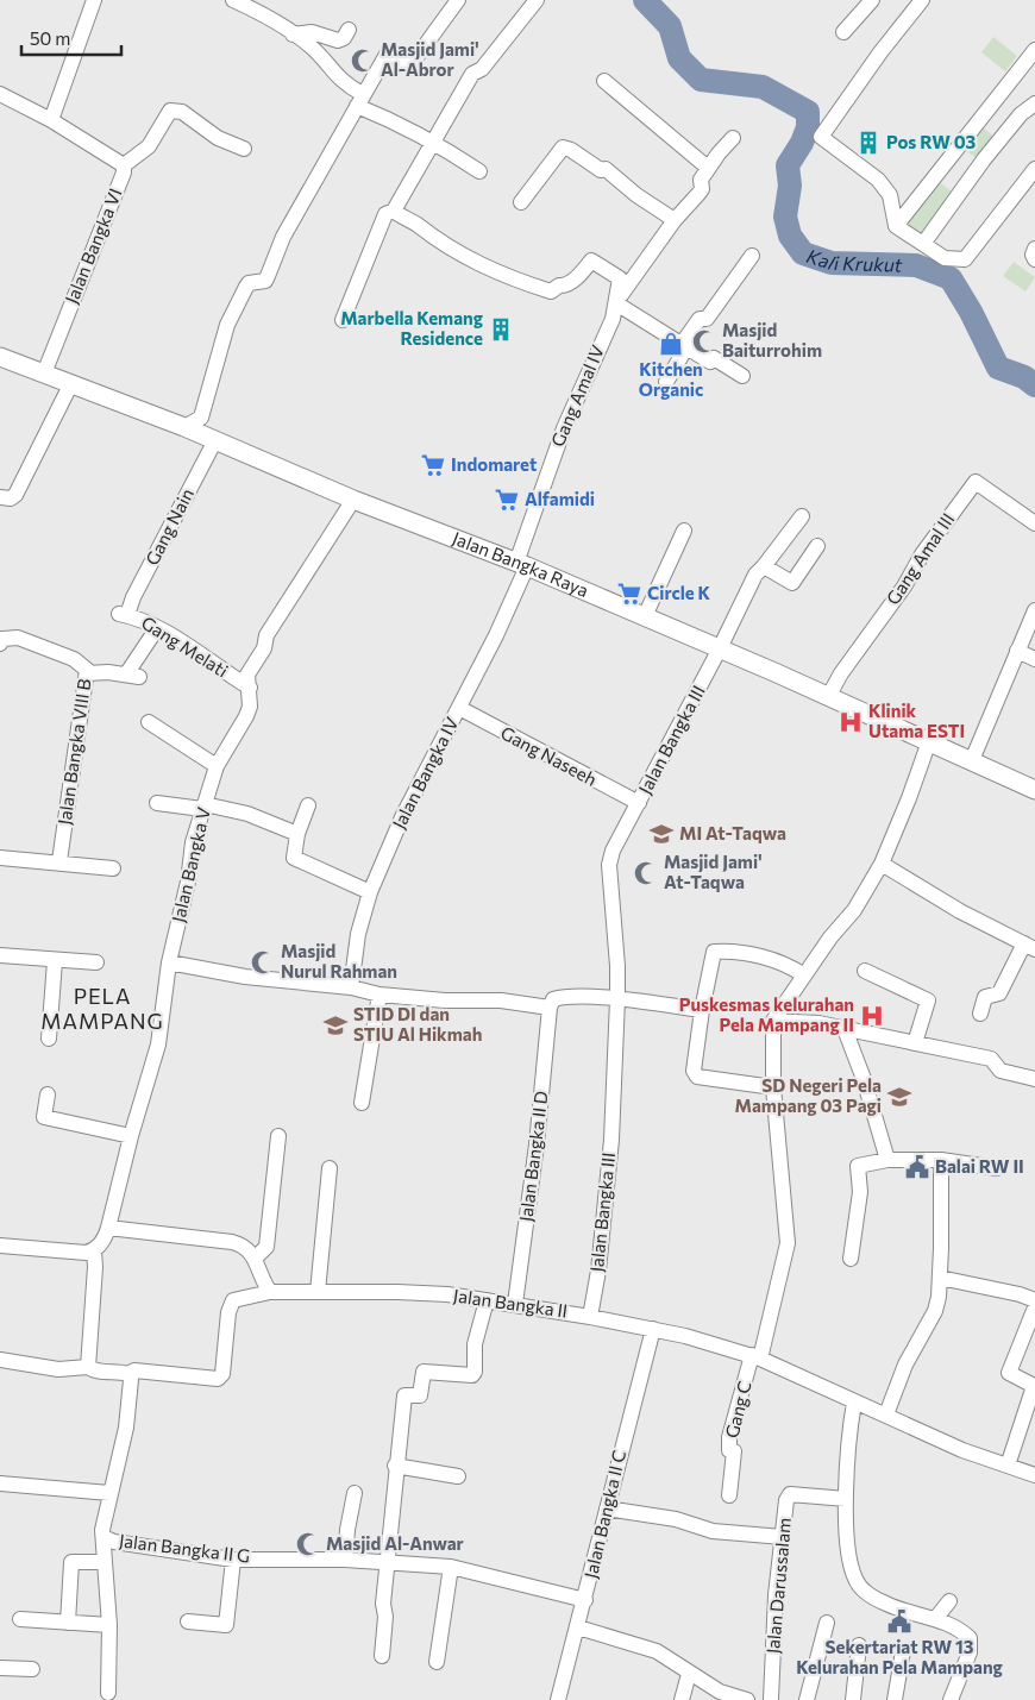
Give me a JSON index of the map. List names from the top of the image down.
{
  "streets": {
    "street": [
      "Jalan Bangka VI",
      "Gang Amal IV",
      "Gang Nain",
      "Gang Amal III",
      "Jalan Bangka Raya",
      "Gang Melati",
      "Jalan Bangka III",
      "Jalan Bangka VIII B",
      "Gang Naseeh",
      "Jalan Bangka IV",
      "Jalan Bangka V",
      "Jalan Bangka II D",
      "Jalan Bangka II",
      "Gang C",
      "Jalan Bangka II C",
      "Jalan Bangka II G",
      "Jalan Darussalam"
    ]
  },
  "crossings": [
    ["Jalan Bangka VI", "Jalan Bangka Raya"],
    ["Gang Amal IV", "Jalan Bangka Raya"],
    ["Gang Amal IV", "Jalan Bangka IV"],
    ["Gang Nain", "Jalan Bangka Raya"],
    ["Gang Nain", "Gang Melati"],
    ["Gang Amal III", "Jalan Bangka Raya"],
    ["Jalan Bangka Raya", "Jalan Bangka III"],
    ["Jalan Bangka Raya", "Jalan Bangka IV"],
    ["Jalan Bangka Raya", "Jalan Bangka V"],
    ["Gang Melati", "Jalan Bangka V"],
    ["Jalan Bangka III", "Gang Naseeh"],
    ["Jalan Bangka III", "Jalan Bangka II"],
    ["Gang Naseeh", "Jalan Bangka IV"],
    ["Jalan Bangka II D", "Jalan Bangka II"],
    ["Jalan Bangka II", "Gang C"],
    ["Jalan Bangka II", "Jalan Bangka II C"],
    ["Jalan Bangka II", "Jalan Bangka II G"],
    ["Jalan Bangka II C", "Jalan Bangka II G"]
  ],
  "districts": ["PELA MAMPANG"],
  "water": ["Kali Krukut"],
  "places": {
    "mosque": [
      "Masjid Jami' Al-Abror",
      "Masjid Baiturrohim",
      "Masjid Jami' At-Taqwa",
      "Masjid Nurul Rahman",
      "Masjid Al-Anwar"
    ],
    "building": ["Pos RW 03", "Marbella Kemang Residence"],
    "shop": ["Kitchen Organic"],
    "supermarket": ["Indomaret", "Alfamidi", "Circle K"],
    "hospital": ["Klinik Utama ESTI", "Puskesmas kelurahan Pela Mampang II"],
    "school or university": ["MI At-Taqwa", "STID DI dan STIU Al Hikmah", "SD Negeri Pela Mampang 03 Pagi"],
    "public building": ["Balai RW II", "Sekertariat RW 13 Kelurahan Pela Mampang"]
  },
  "scale_bar": "50 m"
}
